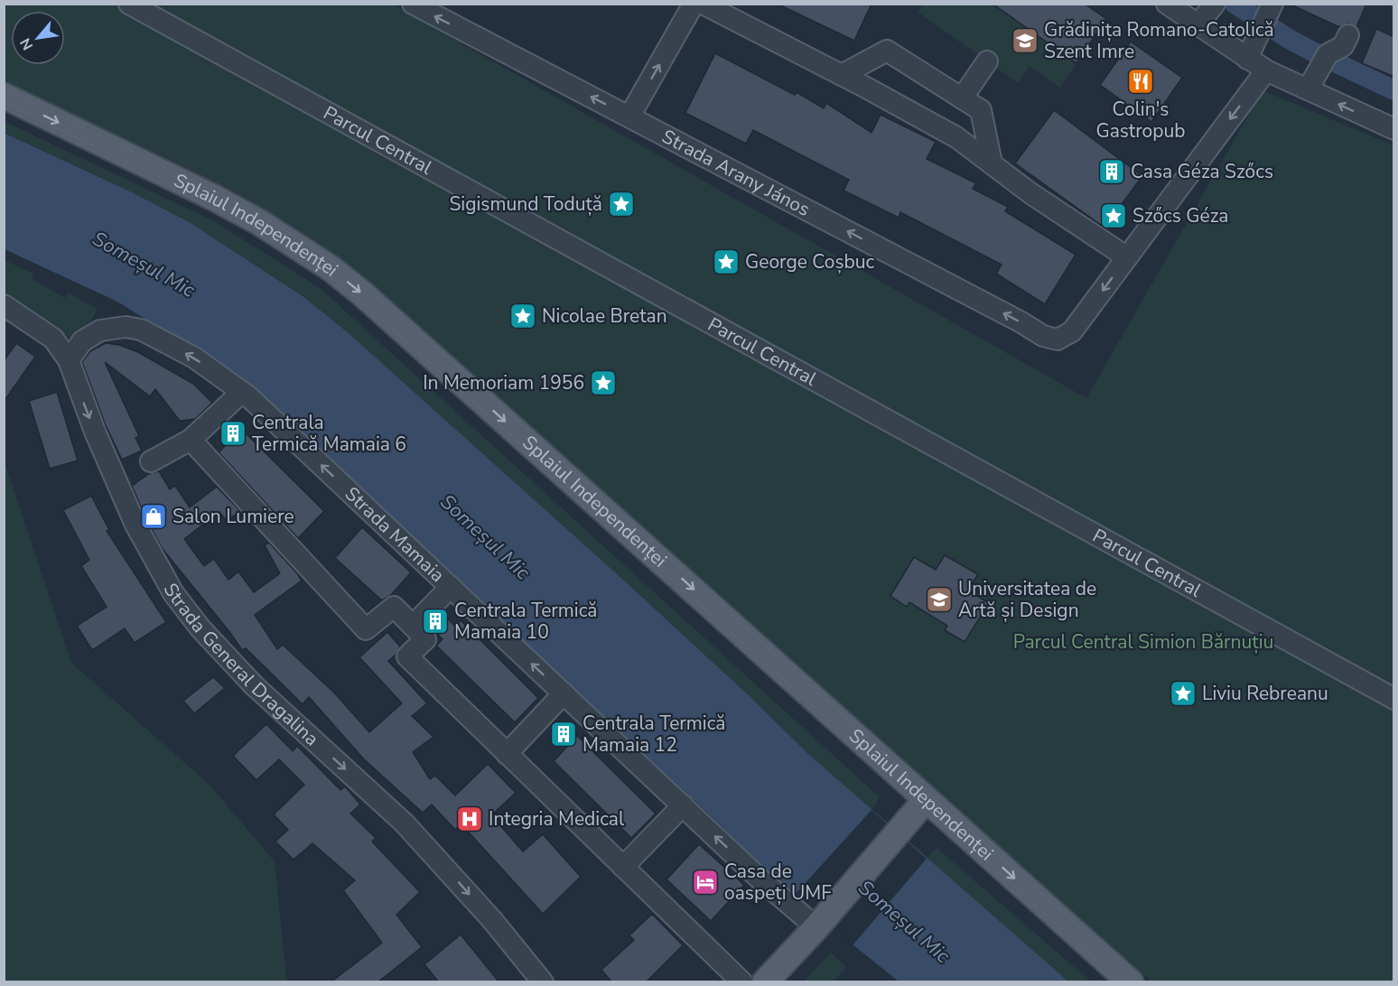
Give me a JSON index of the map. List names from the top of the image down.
{
  "streets": {
    "main road": ["Splaiul Independenței"],
    "street": [
      "Parcul Central",
      "Strada Arany János",
      "Strada Mamaia",
      "Strada General Dragalina"
    ]
  },
  "crossings": [
    ["Strada Mamaia", "Strada General Dragalina"]
  ],
  "one_way": ["Splaiul Independenței", "Strada Mamaia", "Strada General Dragalina"],
  "water": ["Someșul Mic"],
  "parks": ["Parcul Central Simion Bărnuțiu"],
  "places": {
    "school or university": ["Grădinița Romano-Catolică Szent Imre", "Universitatea de Artă și Design"],
    "restaurant": ["Colin's Gastropub"],
    "building": [
      "Casa Géza Szőcs",
      "Centrala Termică Mamaia 6",
      "Centrala Termică Mamaia 10",
      "Centrala Termică Mamaia 12"
    ],
    "place": [
      "Sigismund Toduță",
      "Szőcs Géza",
      "George Coșbuc",
      "Nicolae Bretan",
      "In Memoriam 1956",
      "Liviu Rebreanu"
    ],
    "shop": ["Salon Lumiere"],
    "hospital": ["Integria Medical"],
    "hotel": ["Casa de oaspeți UMF"]
  },
  "north": "bottom left"
}
